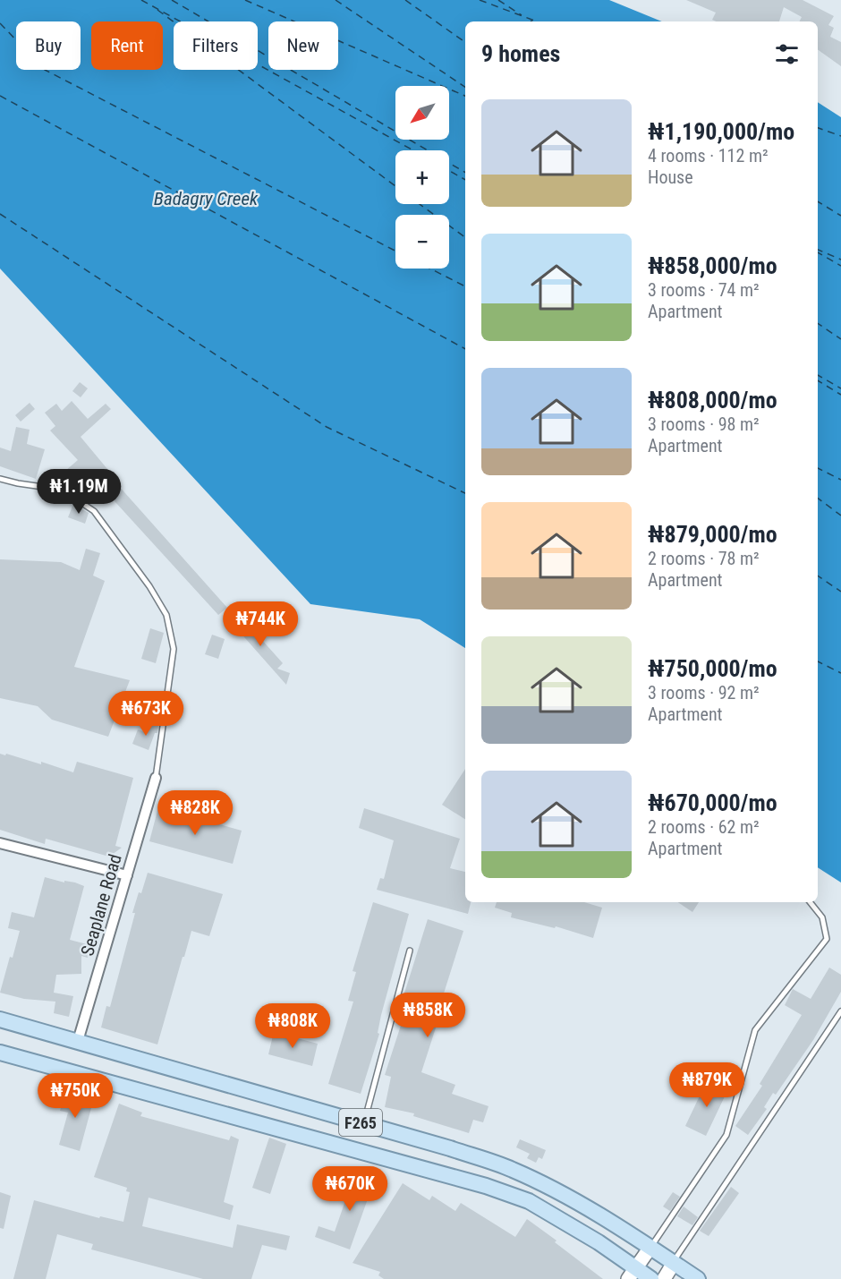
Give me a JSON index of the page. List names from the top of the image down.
{
  "streets": {
    "main road": ["F265"],
    "street": ["Seaplane Road"]
  },
  "crossings": [
    ["Seaplane Road", "F265"]
  ],
  "water": ["Badagry Creek"],
  "north": "bottom left",
  "page": {
    "chip": [
      "Buy",
      "Rent",
      "Filters",
      "New"
    ],
    "heading": "9 homes",
    "map_buttons": ["+", "−"],
    "list": [
      {
        "name": "₦1,190,000/mo",
        "note": "4 rooms · 112 m² · House"
      },
      {
        "name": "₦858,000/mo",
        "note": "3 rooms · 74 m² · Apartment"
      },
      {
        "name": "₦808,000/mo",
        "note": "3 rooms · 98 m² · Apartment"
      },
      {
        "name": "₦879,000/mo",
        "note": "2 rooms · 78 m² · Apartment"
      },
      {
        "name": "₦750,000/mo",
        "note": "3 rooms · 92 m² · Apartment"
      },
      {
        "name": "₦670,000/mo",
        "note": "2 rooms · 62 m² · Apartment"
      }
    ],
    "price": [
      "₦1.19M",
      "₦744K",
      "₦673K",
      "₦828K",
      "₦858K",
      "₦808K",
      "₦879K",
      "₦750K",
      "₦670K"
    ]
  }
}
